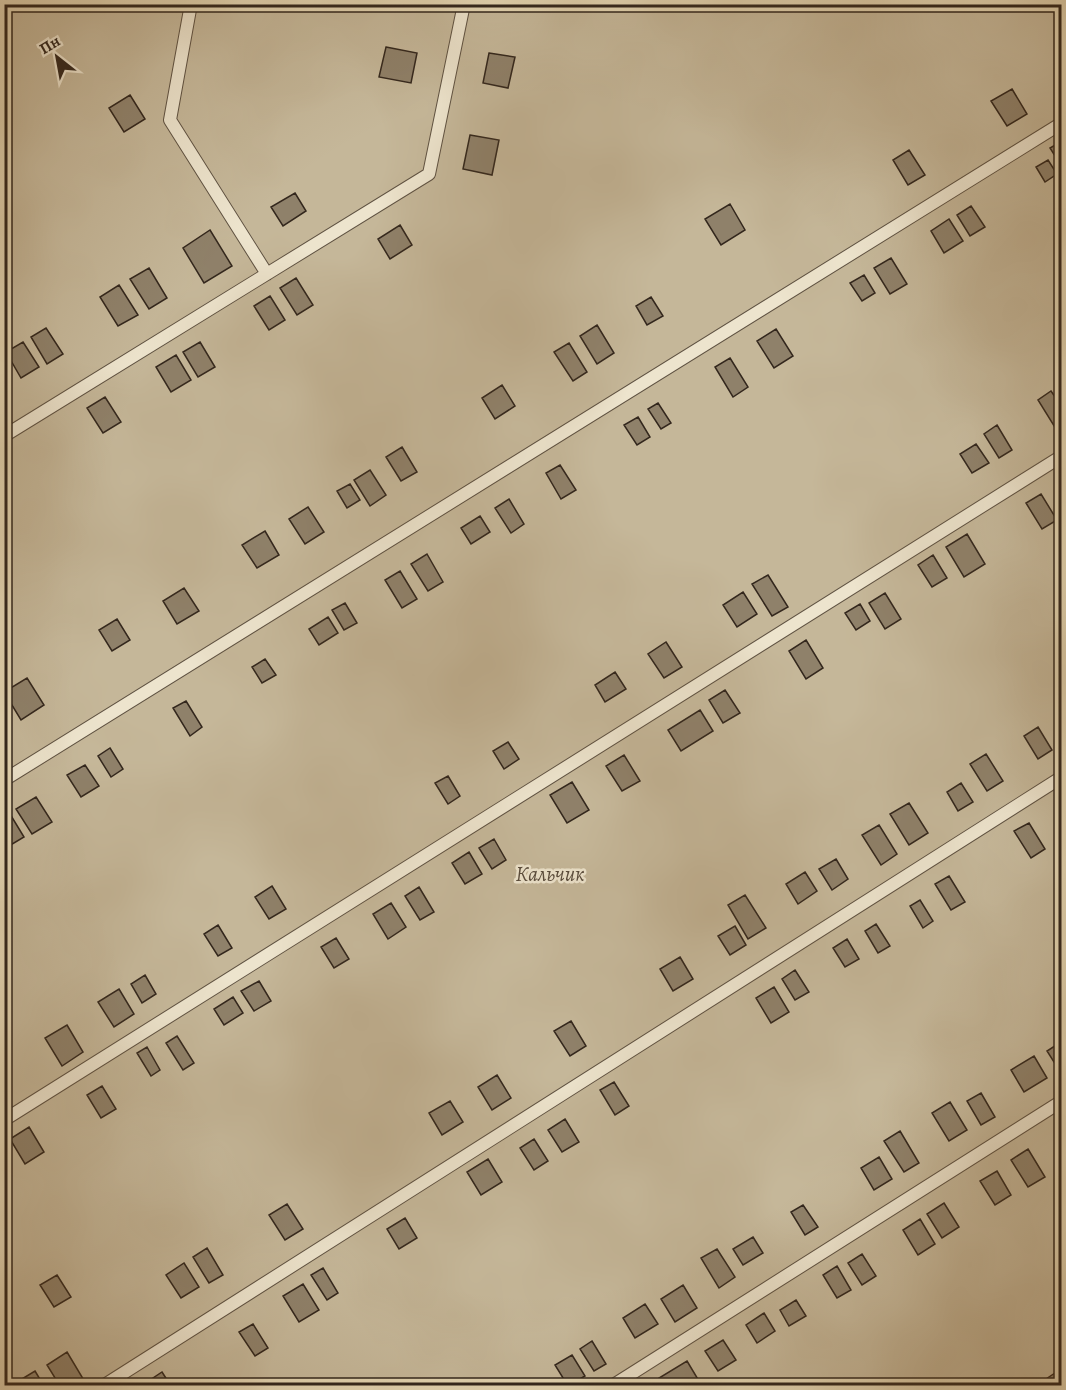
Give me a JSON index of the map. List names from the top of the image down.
{
  "parks": ["Кальчик"],
  "north": "top left"
}
